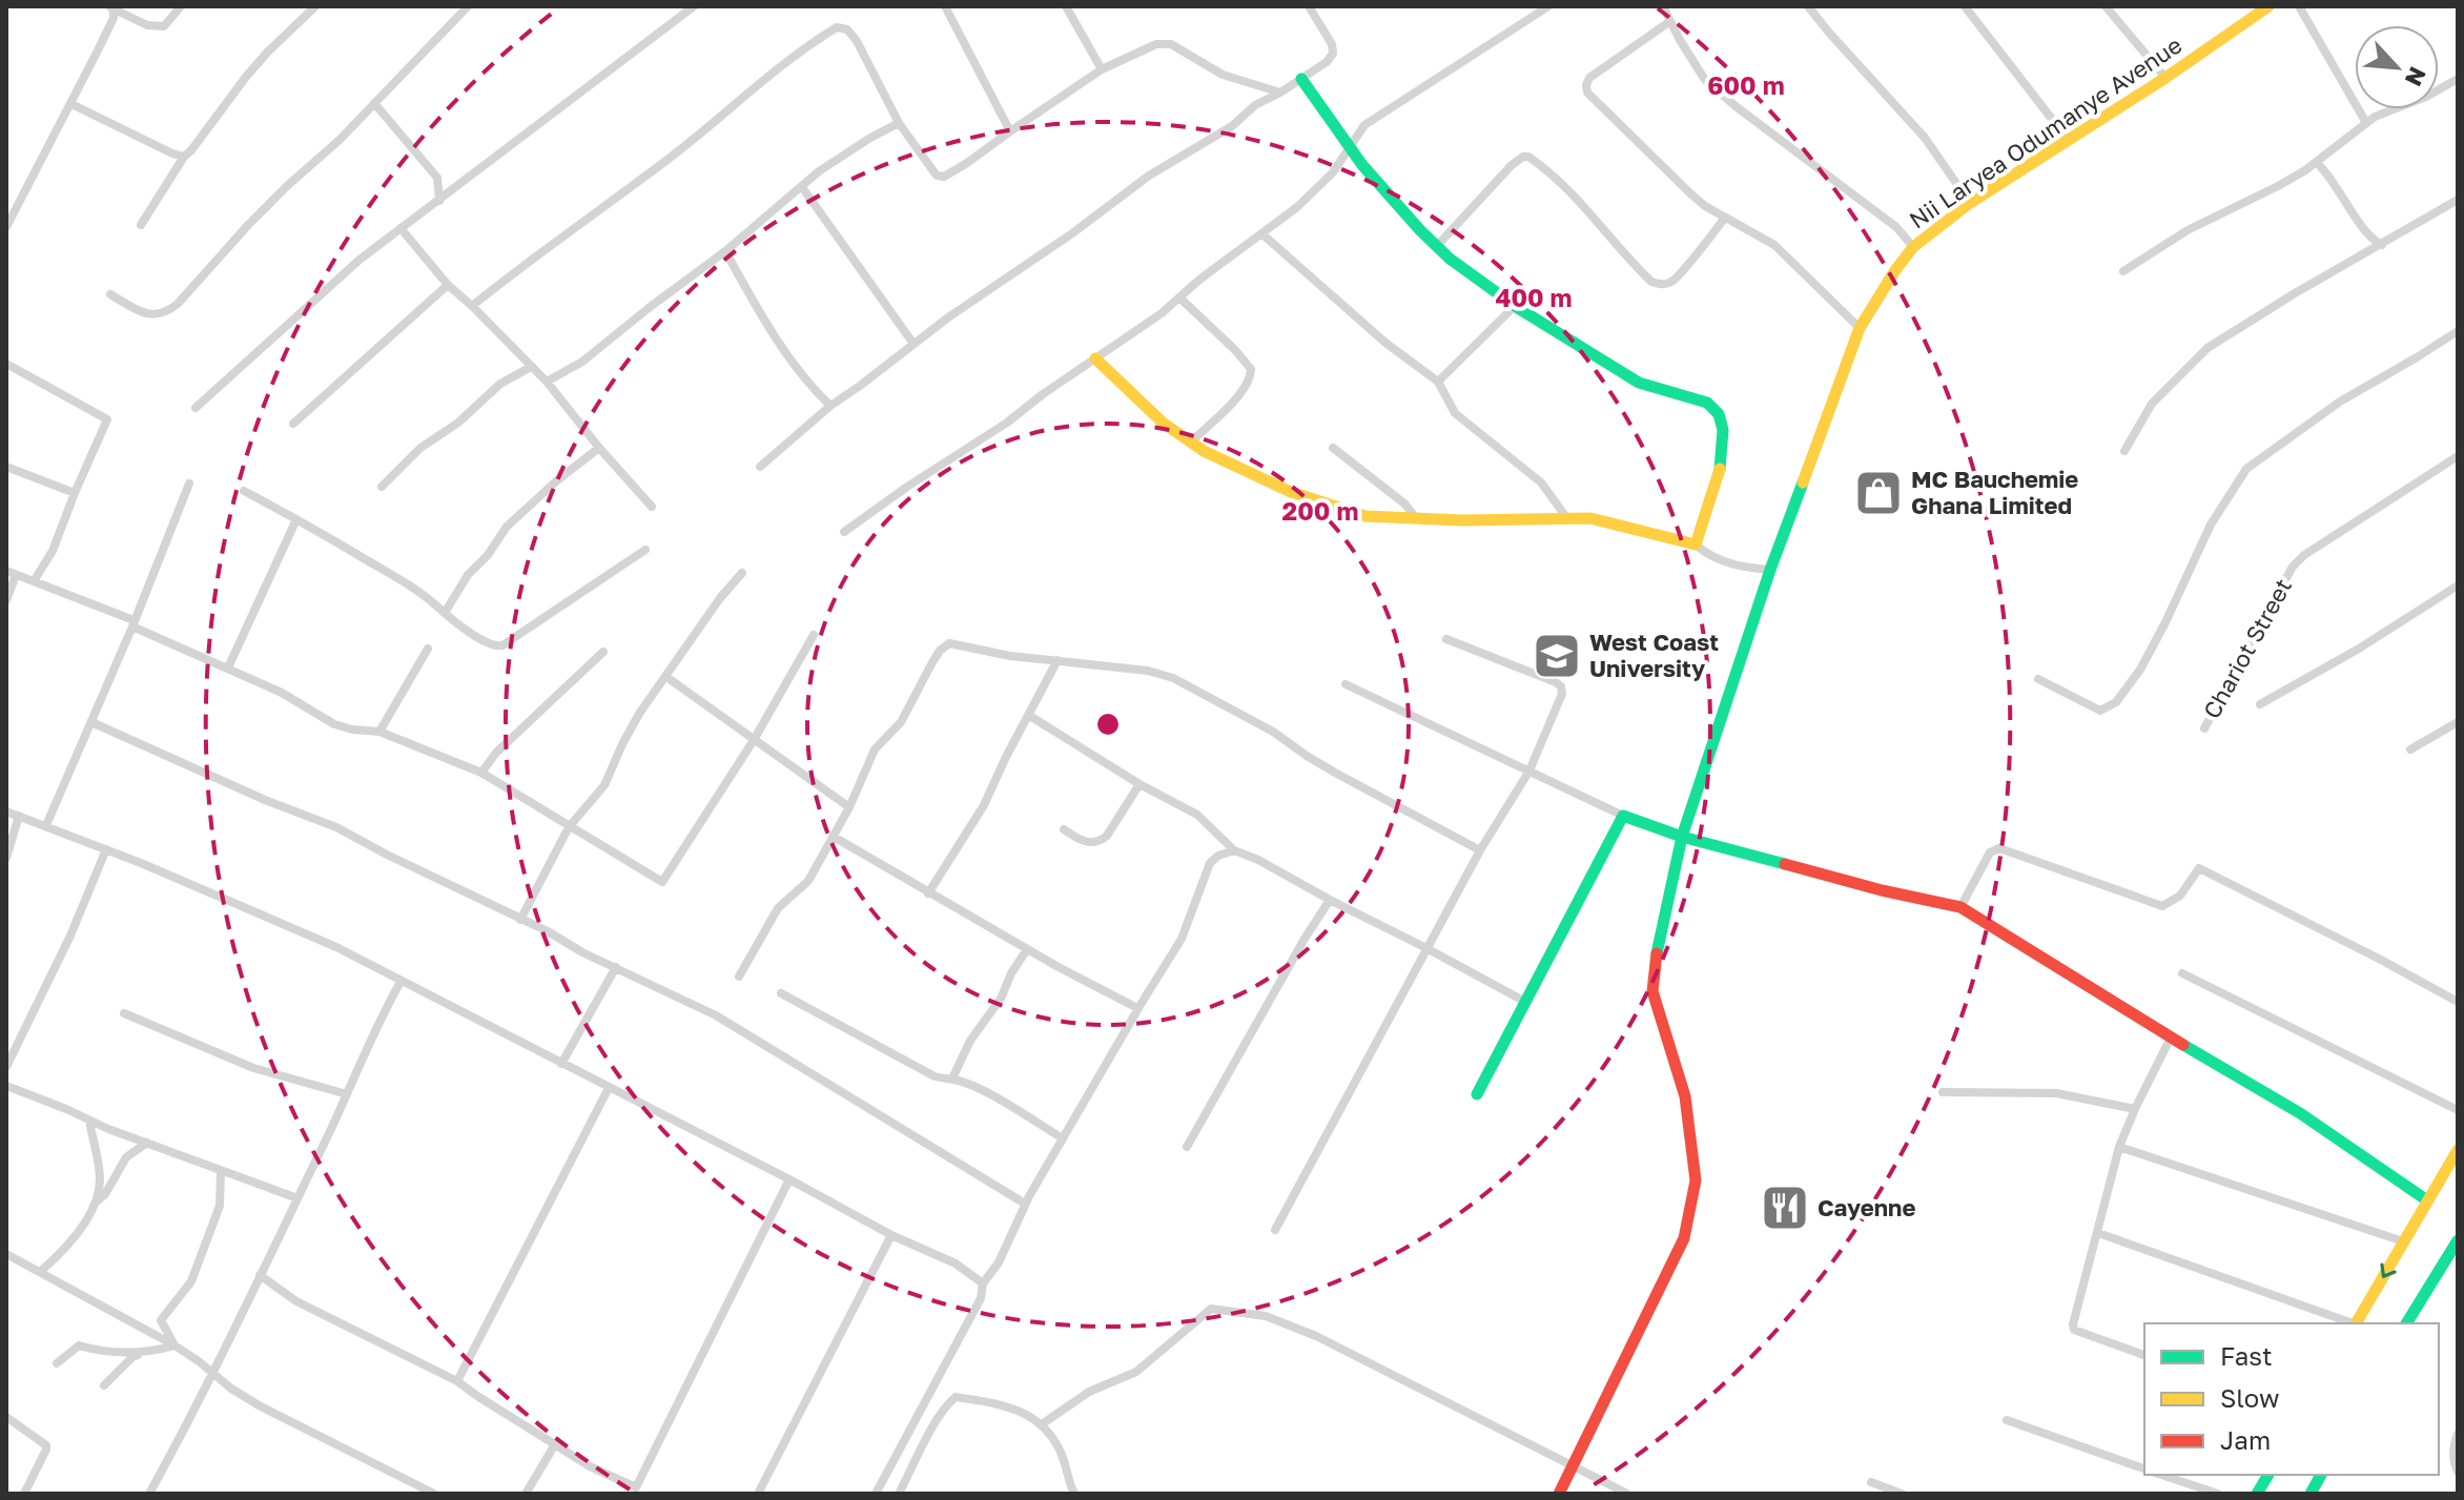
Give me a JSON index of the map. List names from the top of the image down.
{
  "streets": {
    "street": ["Nii Laryea Odumanye Avenue", "Chariot Street"]
  },
  "places": {
    "shop": ["MC Bauchemie Ghana Limited"],
    "school or university": ["West Coast University"],
    "restaurant": ["Cayenne"]
  },
  "legend": ["Fast", "Slow", "Jam"],
  "north": "bottom right",
  "rings": ["600 m", "400 m", "200 m"]
}
